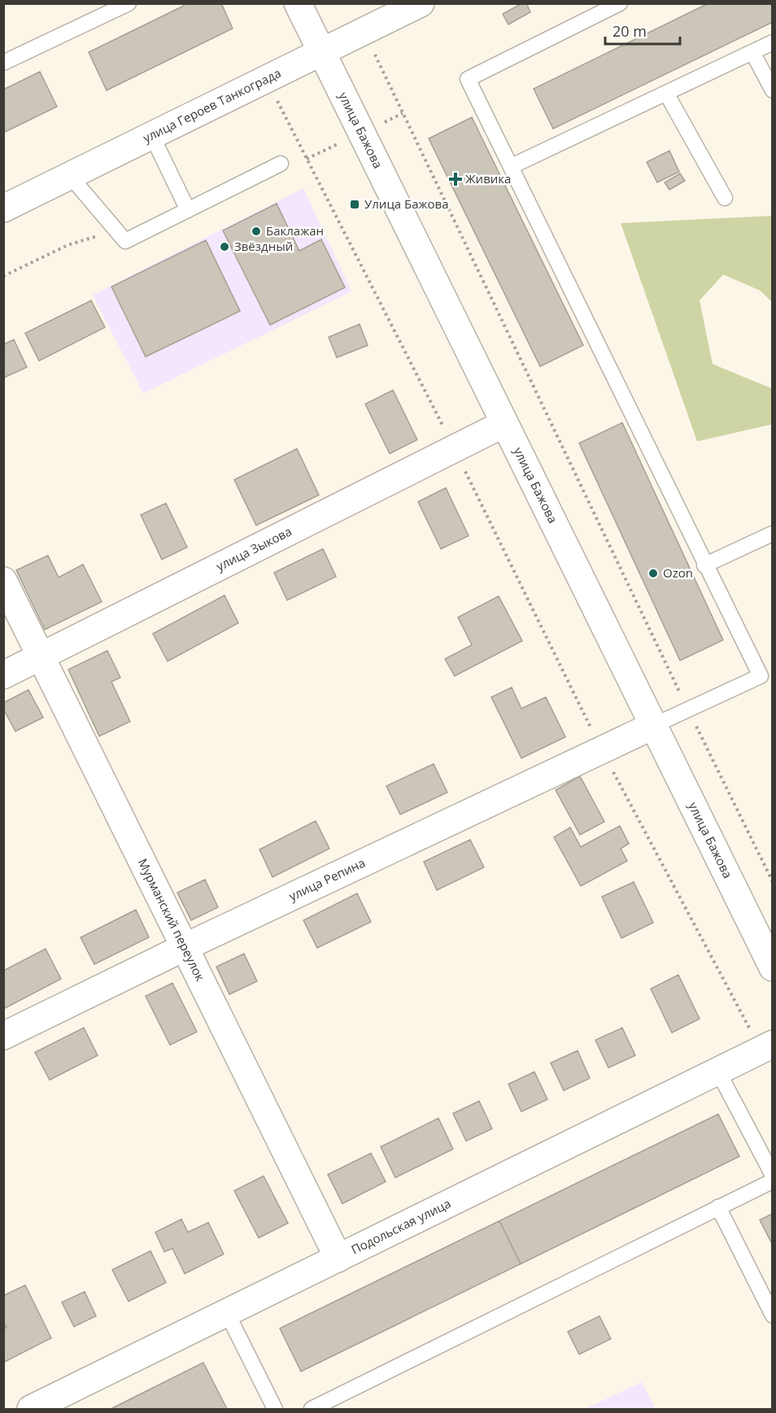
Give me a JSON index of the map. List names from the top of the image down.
{
  "streets": {
    "street": [
      "улица Героев Танкограда",
      "улица Бажова",
      "улица Зыкова",
      "улица Репина",
      "Мурманский переулок",
      "Подольская улица"
    ]
  },
  "crossings": [
    ["улица Героев Танкограда", "улица Бажова"],
    ["улица Бажова", "улица Зыкова"],
    ["улица Бажова", "улица Репина"],
    ["улица Зыкова", "Мурманский переулок"],
    ["улица Репина", "Мурманский переулок"],
    ["Мурманский переулок", "Подольская улица"]
  ],
  "places": {
    "health": ["Живика"],
    "transit": ["Улица Бажова"],
    "other": ["Баклажан", "Звёздный", "Ozon"]
  },
  "scale_bar": "20 m"
}
